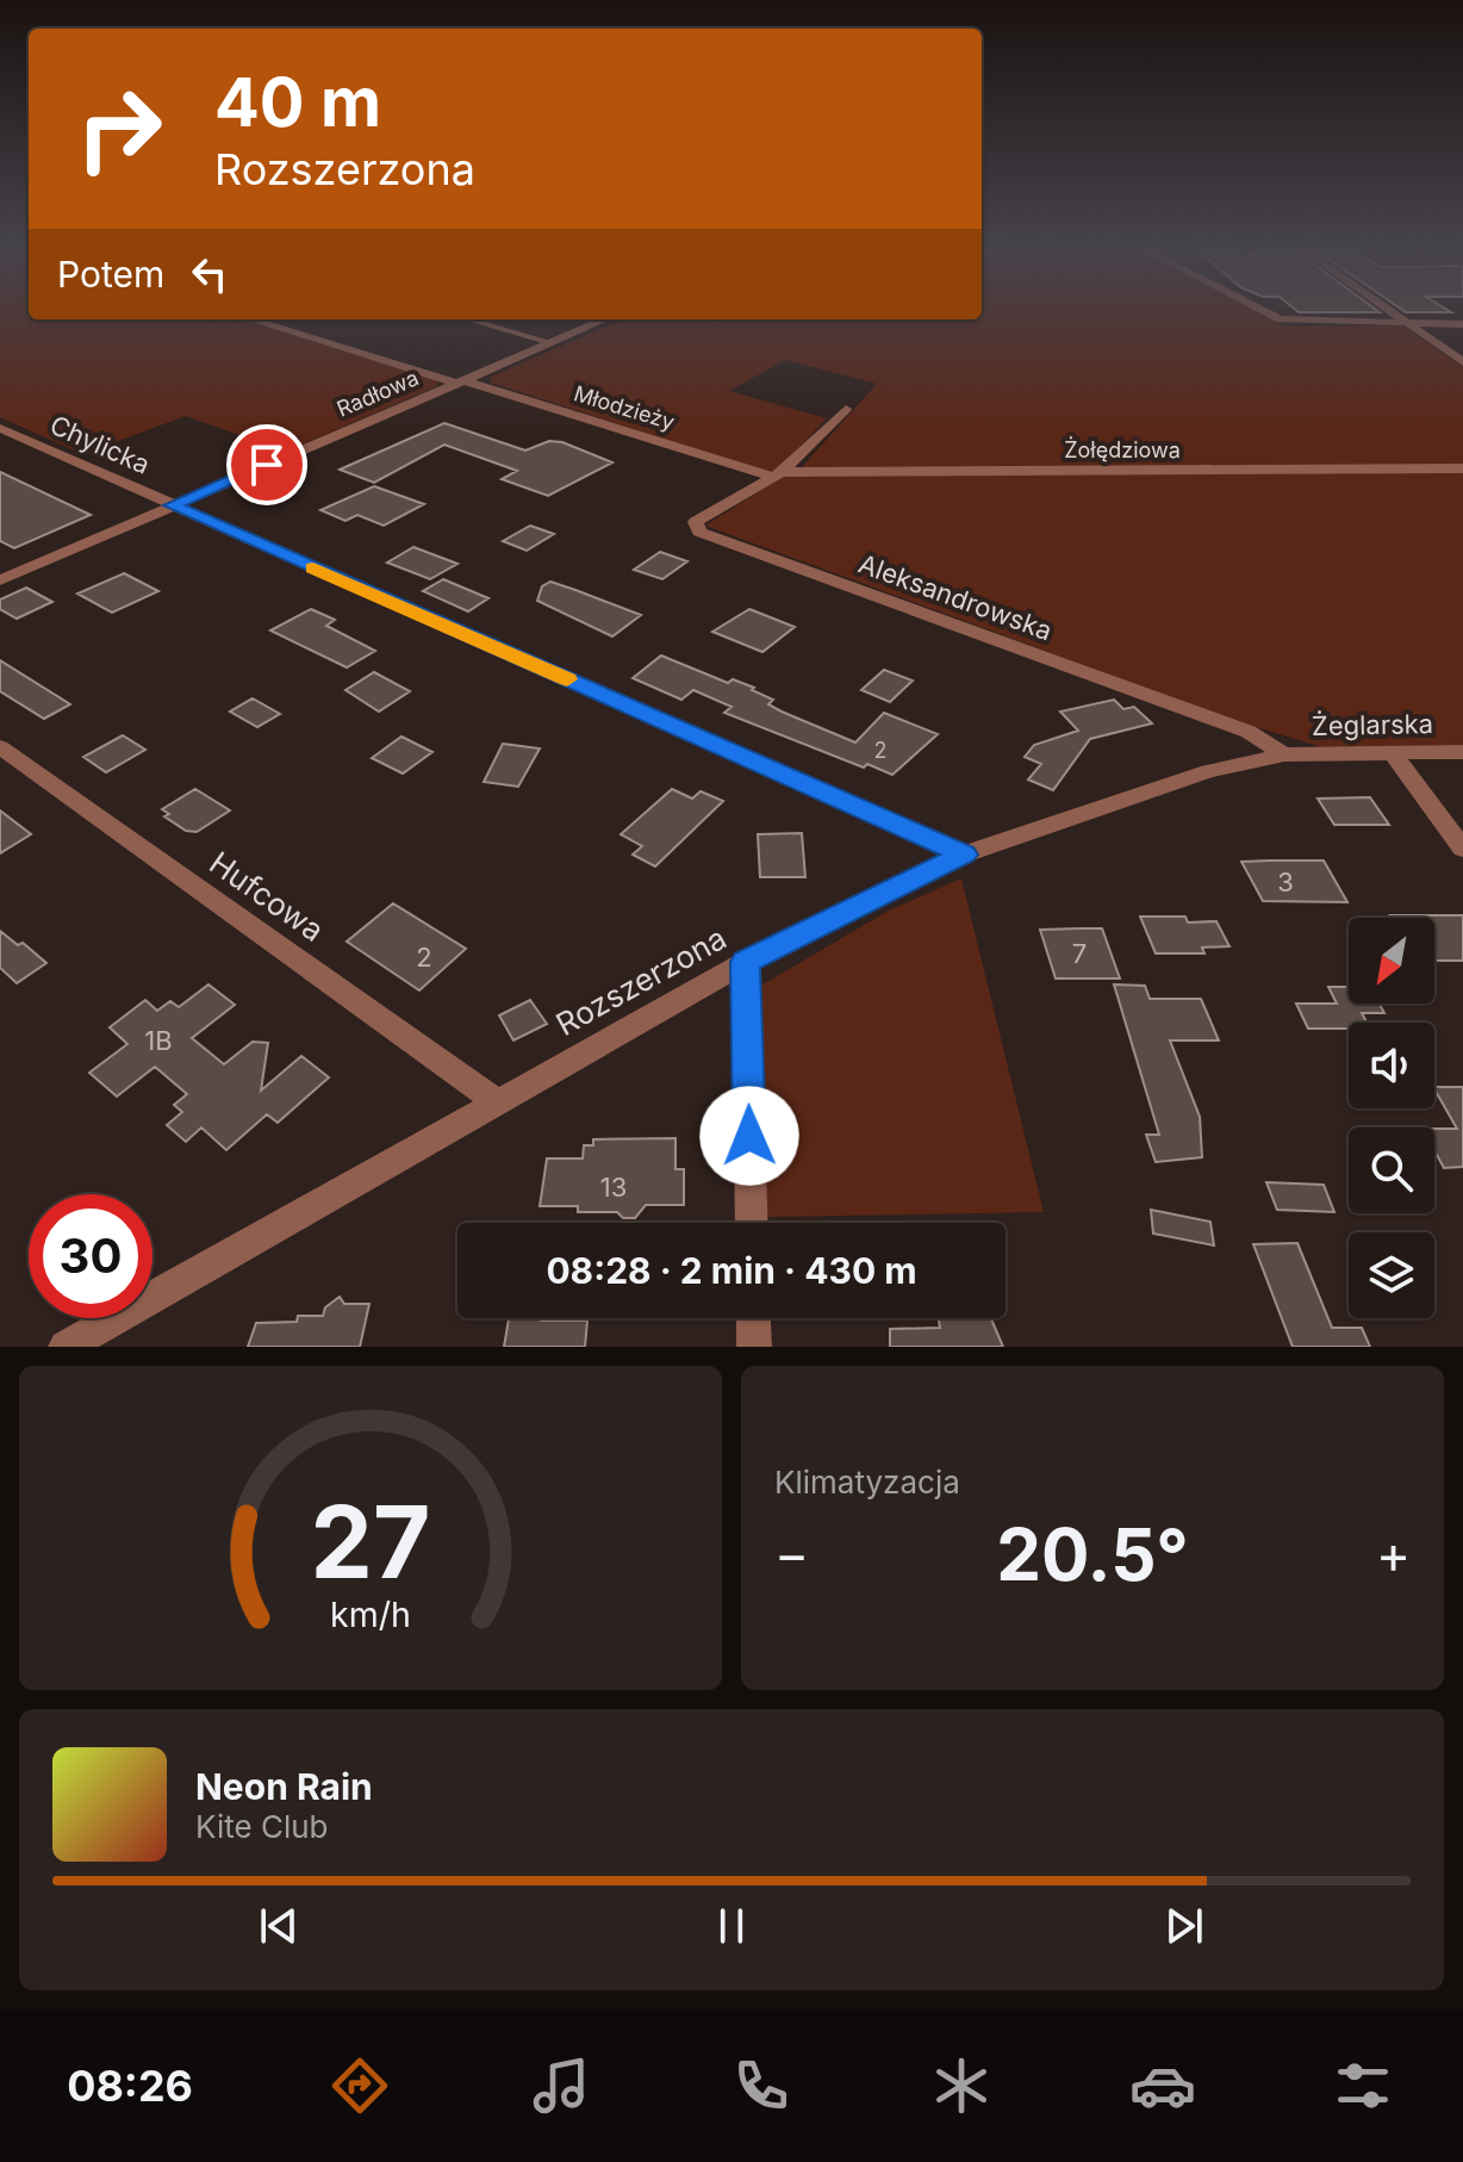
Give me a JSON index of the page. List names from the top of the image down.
{
  "streets": {
    "street": [
      "Radłowa",
      "Młodzieży",
      "Chylicka",
      "Żołędziowa",
      "Aleksandrowska",
      "Żeglarska",
      "Hufcowa",
      "Rozszerzona"
    ]
  },
  "crossings": [
    ["Radłowa", "Młodzieży"],
    ["Radłowa", "Chylicka"],
    ["Młodzieży", "Żołędziowa"],
    ["Młodzieży", "Aleksandrowska"],
    ["Chylicka", "Rozszerzona"],
    ["Żołędziowa", "Aleksandrowska"],
    ["Aleksandrowska", "Żeglarska"],
    ["Aleksandrowska", "Rozszerzona"],
    ["Żeglarska", "Rozszerzona"],
    ["Hufcowa", "Rozszerzona"]
  ],
  "house_numbers": [
    "2",
    "3",
    "7",
    "2",
    "1B",
    "13"
  ],
  "north": "bottom left",
  "page": {
    "turn": ["40 m", "Rozszerzona"],
    "then": "Potem",
    "limit": "30",
    "trip": "08:28 · 2 min · 430 m",
    "tile": "Klimatyzacja",
    "heat": ["−", "20.5°", "+"],
    "song": ["Neon Rain", "Kite Club"],
    "tabs": "08:26",
    "gauge": ["27", "km/h"]
  }
}
